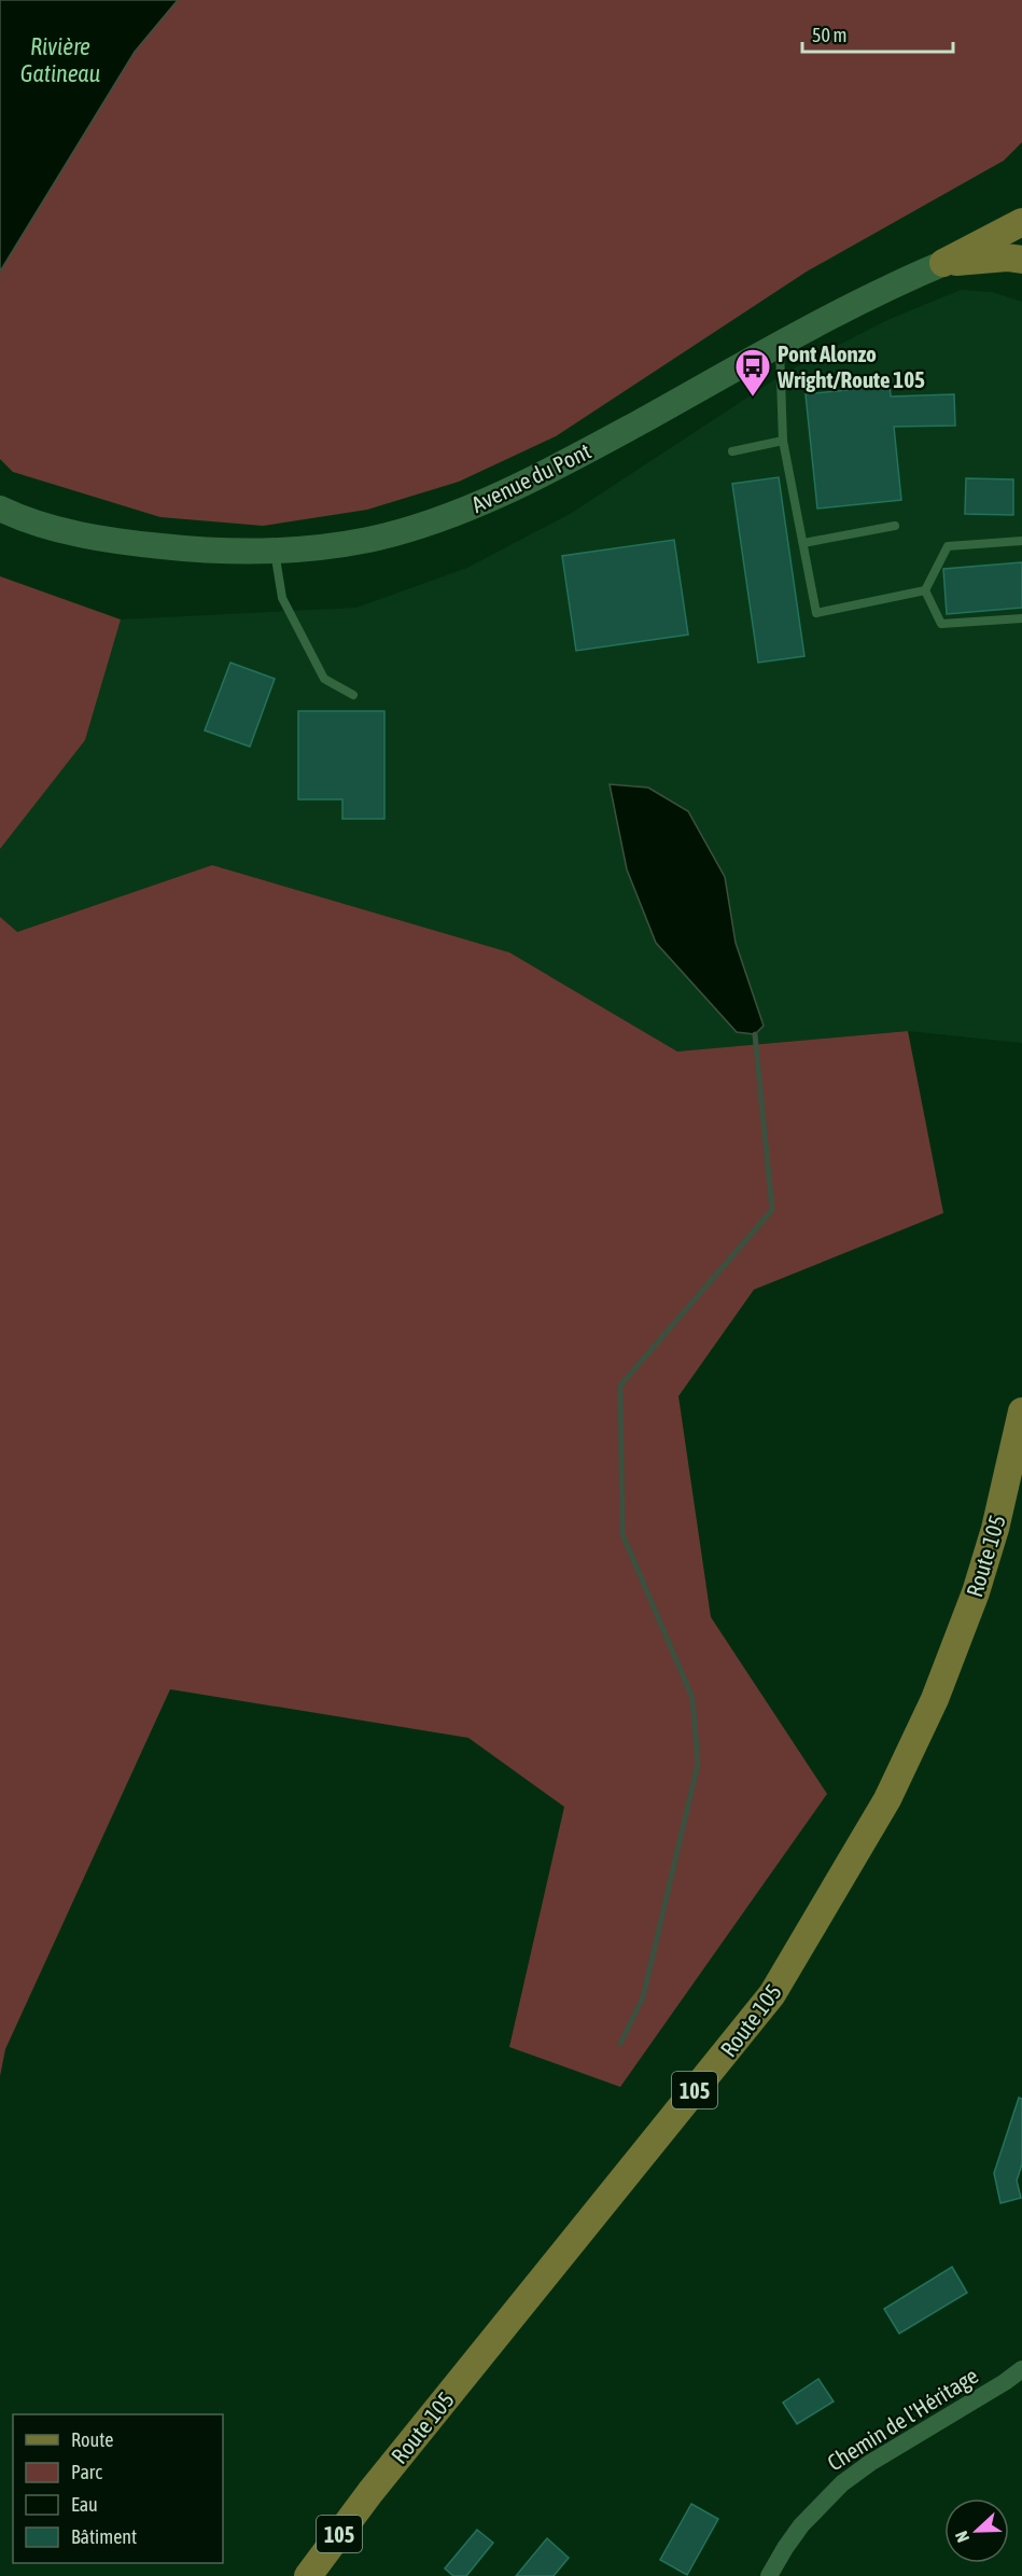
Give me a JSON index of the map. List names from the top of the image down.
{
  "streets": {
    "main road": ["Avenue du Pont", "Route 105", "105"],
    "street": ["Chemin de l'Héritage"]
  },
  "water": ["Rivière Gatineau"],
  "places": {
    "bus stop": ["Pont Alonzo Wright/Route 105"]
  },
  "legend": [
    "Route",
    "Parc",
    "Eau",
    "Bâtiment"
  ],
  "scale_bar": "50 m",
  "north": "left"
}
